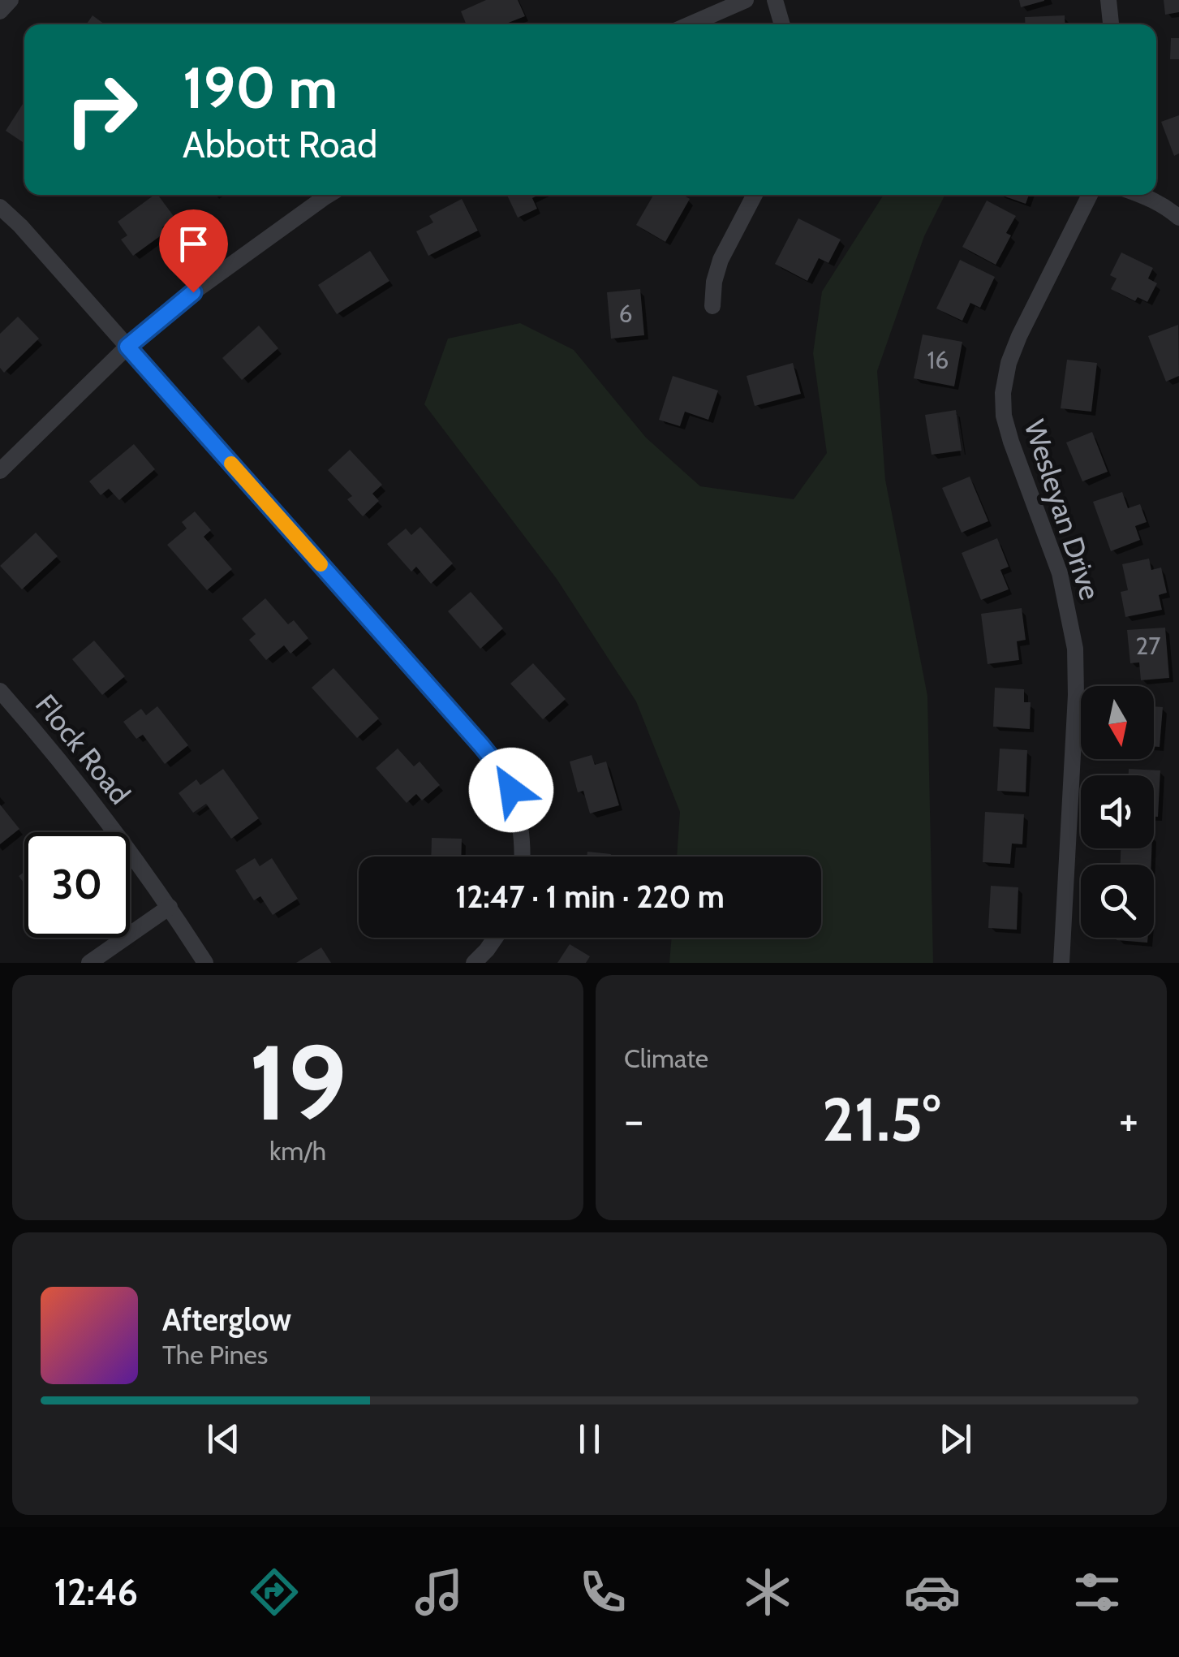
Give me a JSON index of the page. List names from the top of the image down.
{
  "streets": {
    "street": ["Wesleyan Drive", "Flock Road"]
  },
  "house_numbers": ["6", "16", "27"],
  "north": "bottom",
  "page": {
    "turn": ["190 m", "Abbott Road"],
    "limit": "30",
    "trip": "12:47 · 1 min · 220 m",
    "tile": [
      ["19", "km/h"],
      "Climate"
    ],
    "heat": ["−", "21.5°", "+"],
    "song": ["Afterglow", "The Pines"],
    "tabs": "12:46"
  }
}
